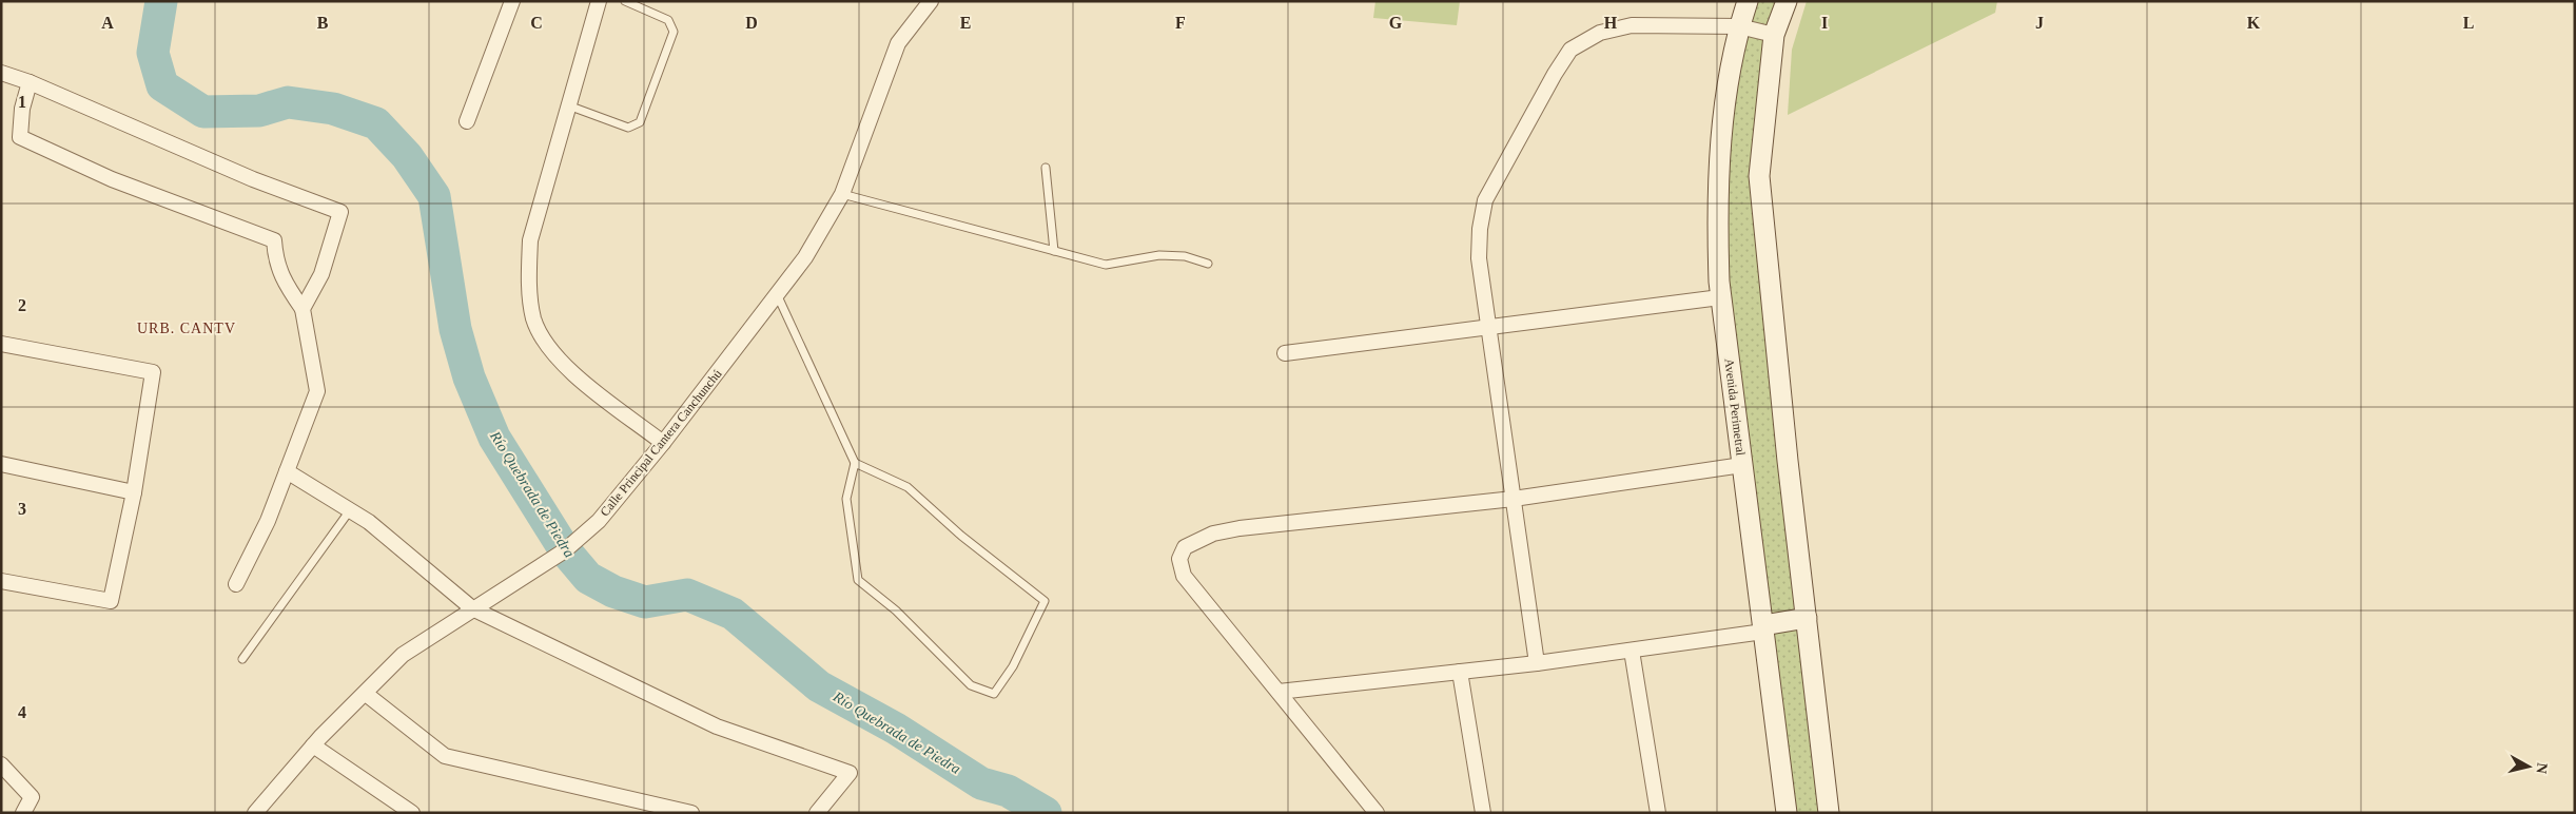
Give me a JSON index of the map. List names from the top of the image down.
{
  "streets": {
    "main road": ["Avenida Perimetral"],
    "street": ["Calle Principal Cantera Canchunchú"]
  },
  "districts": ["URB. CANTV"],
  "water": ["Río Quebrada de Piedra"],
  "north": "right",
  "grid": {
    "columns": [
      "A",
      "B",
      "C",
      "D",
      "E",
      "F",
      "G",
      "H",
      "I",
      "J",
      "K",
      "L"
    ],
    "rows": [
      "1",
      "2",
      "3",
      "4"
    ]
  }
}
